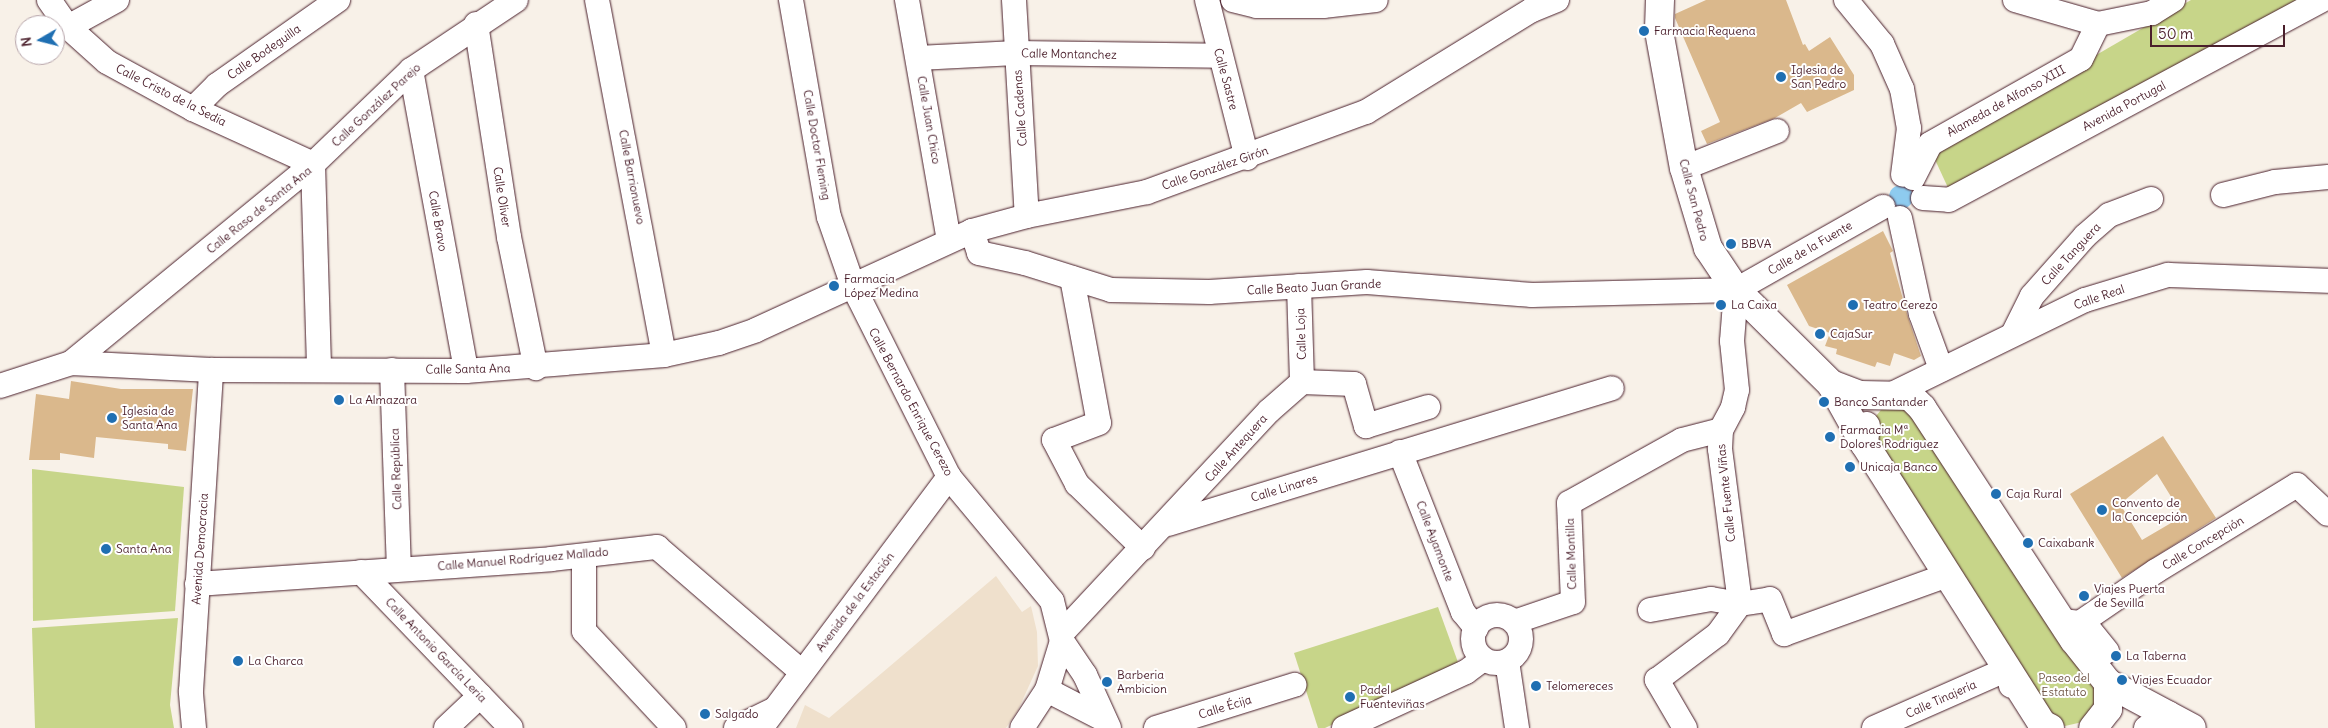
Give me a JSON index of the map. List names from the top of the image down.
{
  "streets": {
    "main road": ["Calle San Pedro"],
    "street": [
      "Calle Bodeguilla",
      "Calle Montanchez",
      "Calle Sastre",
      "Calle Cristo de la Sedia",
      "Alameda de Alfonso XIII",
      "Calle González Parejo",
      "Avenida Portugal",
      "Calle Cadenas",
      "Calle Juan Chico",
      "Calle Doctor Fleming",
      "Calle González Girón",
      "Calle Barrionuevo",
      "Calle Oliver",
      "Calle Raso de Santa Ana",
      "Calle Bravo",
      "Calle de la Fuente",
      "Calle Tanguera",
      "Calle Beato Juan Grande",
      "Calle Real",
      "Calle Loja",
      "Calle Santa Ana",
      "Calle Bernardo Enrique Cerezo",
      "Calle Antequera",
      "Calle República",
      "Calle Linares",
      "Calle Fuente Viñas",
      "Calle Ayamonte",
      "Calle Concepción",
      "Avenida Democracia",
      "Calle Montilla",
      "Calle Manuel Rodríguez Mallado",
      "Avenida de la Estación",
      "Calle Antonio García Leria",
      "Calle Tinajería",
      "Calle Écija"
    ]
  },
  "crossings": [
    ["Calle Bodeguilla", "Calle Cristo de la Sedia"],
    ["Calle Montanchez", "Calle Sastre"],
    ["Calle Montanchez", "Calle Cadenas"],
    ["Calle Montanchez", "Calle Juan Chico"],
    ["Calle Sastre", "Calle González Girón"],
    ["Calle Cristo de la Sedia", "Calle González Parejo"],
    ["Calle Cristo de la Sedia", "Calle Raso de Santa Ana"],
    ["Alameda de Alfonso XIII", "Avenida Portugal"],
    ["Alameda de Alfonso XIII", "Calle de la Fuente"],
    ["Calle González Parejo", "Calle Oliver"],
    ["Calle González Parejo", "Calle Raso de Santa Ana"],
    ["Calle González Parejo", "Calle Bravo"],
    ["Calle Cadenas", "Calle González Girón"],
    ["Calle Juan Chico", "Calle González Girón"],
    ["Calle Doctor Fleming", "Calle González Girón"],
    ["Calle Doctor Fleming", "Calle Santa Ana"],
    ["Calle Doctor Fleming", "Calle Bernardo Enrique Cerezo"],
    ["Calle González Girón", "Calle Beato Juan Grande"],
    ["Calle González Girón", "Calle Santa Ana"],
    ["Calle González Girón", "Calle Bernardo Enrique Cerezo"],
    ["Calle Barrionuevo", "Calle Santa Ana"],
    ["Calle Oliver", "Calle Santa Ana"],
    ["Calle San Pedro", "Calle de la Fuente"],
    ["Calle San Pedro", "Calle Beato Juan Grande"],
    ["Calle Raso de Santa Ana", "Calle Santa Ana"],
    ["Calle Bravo", "Calle Santa Ana"],
    ["Calle de la Fuente", "Calle Beato Juan Grande"],
    ["Calle Tanguera", "Calle Real"],
    ["Calle Beato Juan Grande", "Calle Loja"],
    ["Calle Loja", "Calle Antequera"],
    ["Calle Santa Ana", "Calle Bernardo Enrique Cerezo"],
    ["Calle Santa Ana", "Calle República"],
    ["Calle Santa Ana", "Avenida Democracia"],
    ["Calle Bernardo Enrique Cerezo", "Calle Antequera"],
    ["Calle Bernardo Enrique Cerezo", "Avenida de la Estación"],
    ["Calle Antequera", "Calle Linares"],
    ["Calle República", "Calle Manuel Rodríguez Mallado"],
    ["Calle Linares", "Calle Ayamonte"],
    ["Calle Fuente Viñas", "Calle Montilla"],
    ["Calle Ayamonte", "Calle Montilla"],
    ["Avenida Democracia", "Calle Manuel Rodríguez Mallado"],
    ["Calle Manuel Rodríguez Mallado", "Avenida de la Estación"],
    ["Calle Manuel Rodríguez Mallado", "Calle Antonio García Leria"]
  ],
  "parks": ["Paseo del Estatuto"],
  "places": [
    "Farmacia Requena",
    "Iglesia de San Pedro",
    "BBVA",
    "Farmacia López Medina",
    "La Caixa",
    "Teatro Cerezo",
    "CajaSur",
    "La Almazara",
    "Banco Santander",
    "Iglesia de Santa Ana",
    "Farmacia Mª Dolores Rodriguez",
    "Unicaja Banco",
    "Caja Rural",
    "Convento de la Concepción",
    "Caixabank",
    "Santa Ana",
    "Viajes Puerta de Sevilla",
    "La Taberna",
    "La Charca",
    "Viajes Ecuador",
    "Barberia Ambicion",
    "Telomereces",
    "Padel Fuenteviñas",
    "Salgado"
  ],
  "scale_bar": "50 m",
  "north": "left"
}
